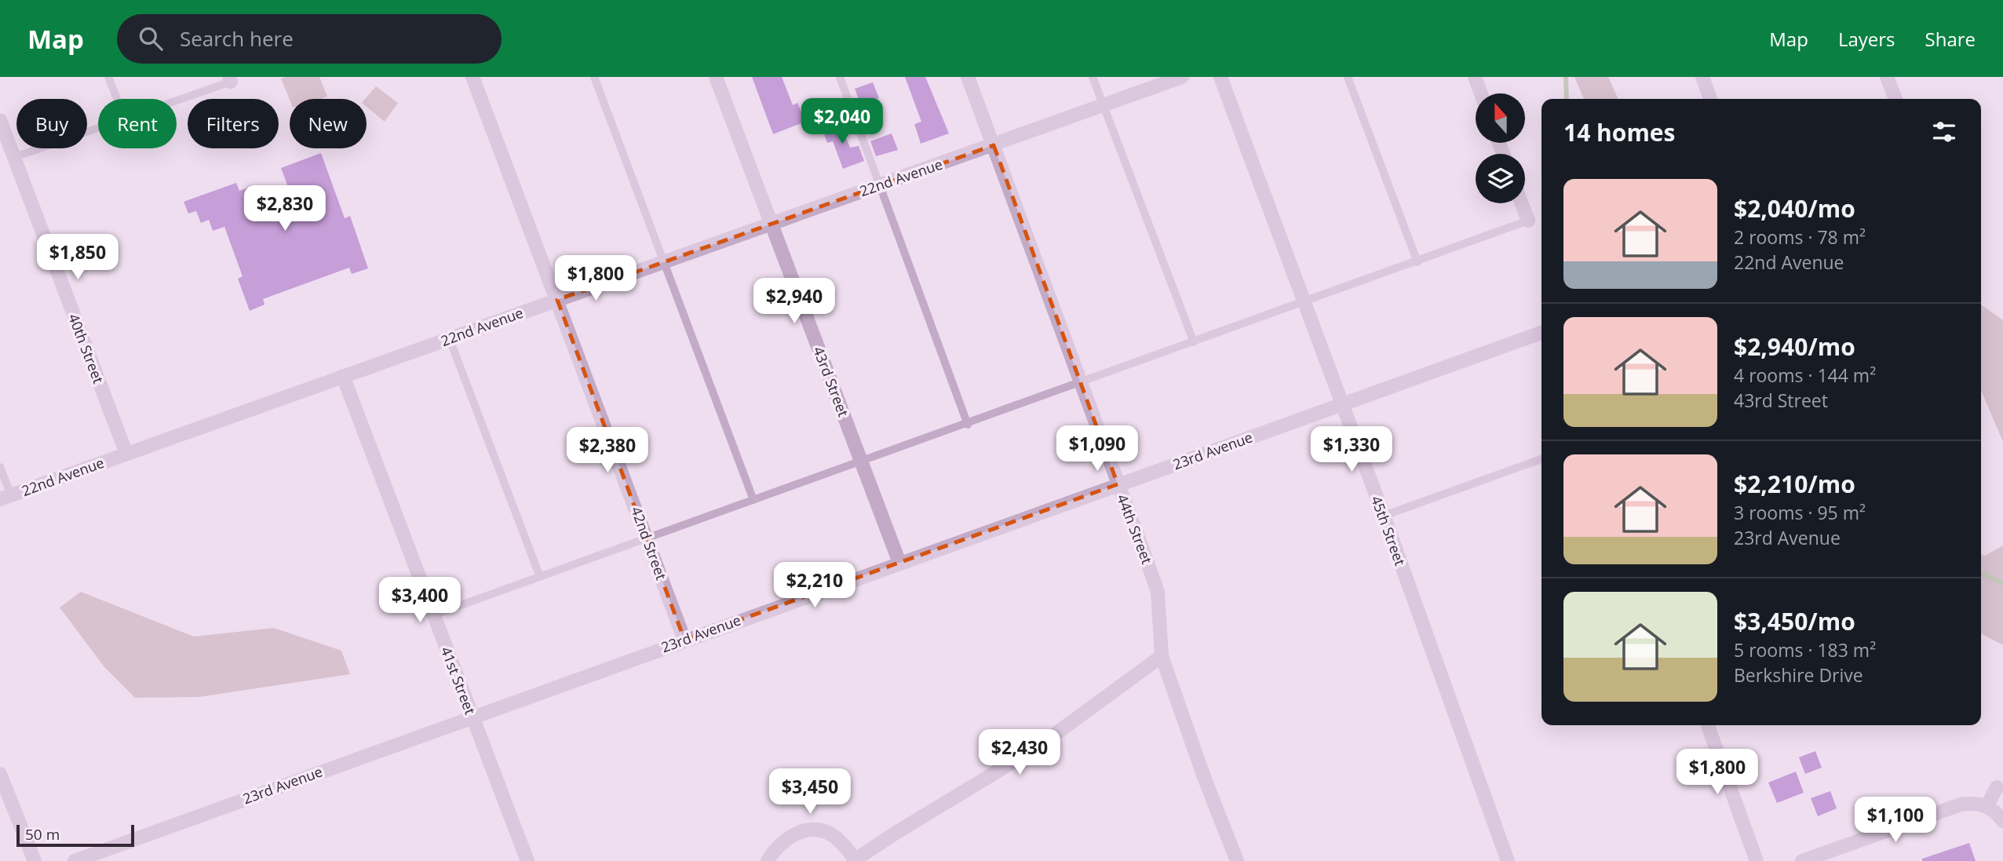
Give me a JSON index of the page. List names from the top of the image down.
{
  "streets": {
    "street": [
      "22nd Avenue",
      "40th Street",
      "43rd Street",
      "23rd Avenue",
      "44th Street",
      "45th Street",
      "42nd Street",
      "41st Street"
    ]
  },
  "crossings": [
    ["22nd Avenue", "40th Street"],
    ["22nd Avenue", "43rd Street"],
    ["22nd Avenue", "44th Street"],
    ["22nd Avenue", "42nd Street"],
    ["22nd Avenue", "41st Street"],
    ["43rd Street", "23rd Avenue"],
    ["23rd Avenue", "44th Street"],
    ["23rd Avenue", "45th Street"],
    ["23rd Avenue", "42nd Street"],
    ["23rd Avenue", "41st Street"]
  ],
  "scale_bar": "50 m",
  "north": "top",
  "page": {
    "header": "Map",
    "search": "Search here",
    "nav": ["Map", "Layers", "Share"],
    "price": [
      "$2,040",
      "$2,830",
      "$1,850",
      "$1,800",
      "$2,940",
      "$1,090",
      "$1,330",
      "$2,380",
      "$2,210",
      "$3,400",
      "$2,430",
      "$1,800",
      "$3,450",
      "$1,100"
    ],
    "chip": [
      "Buy",
      "Rent",
      "Filters",
      "New"
    ],
    "heading": "14 homes",
    "list": [
      {
        "name": "$2,040/mo",
        "note": "2 rooms · 78 m² · 22nd Avenue"
      },
      {
        "name": "$2,940/mo",
        "note": "4 rooms · 144 m² · 43rd Street"
      },
      {
        "name": "$2,210/mo",
        "note": "3 rooms · 95 m² · 23rd Avenue"
      },
      {
        "name": "$3,450/mo",
        "note": "5 rooms · 183 m² · Berkshire Drive"
      }
    ],
    "scale": "50 m"
  }
}
